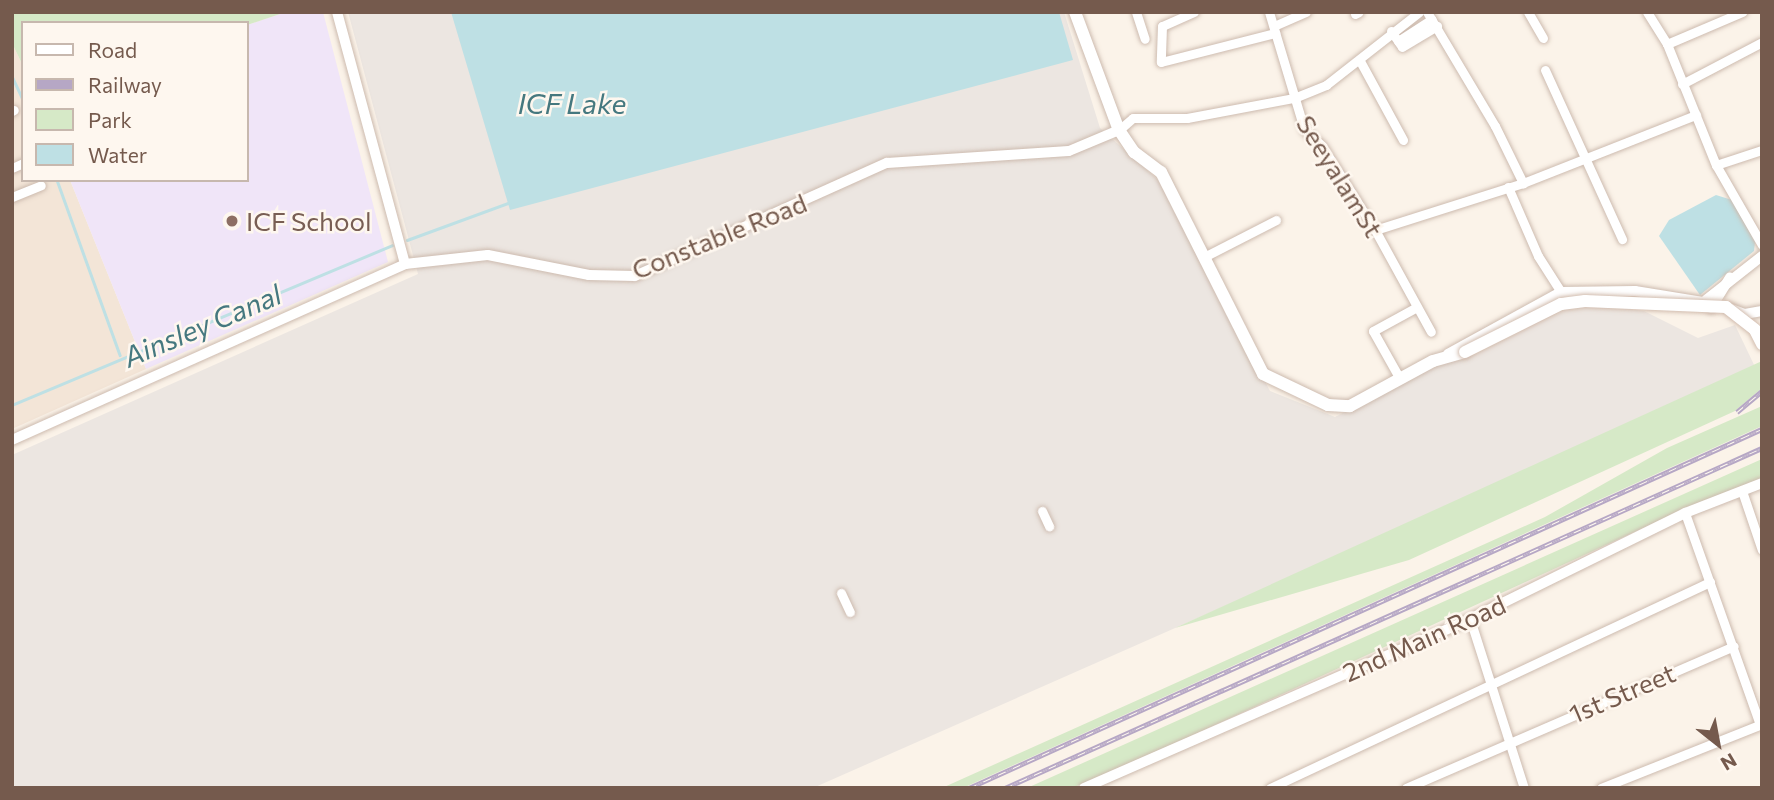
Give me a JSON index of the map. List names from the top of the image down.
{
  "streets": {
    "street": [
      "SeeyalamSt",
      "Constable Road",
      "2nd Main Road",
      "1st Street"
    ]
  },
  "water": ["ICF Lake", "Ainsley Canal"],
  "places": ["ICF School"],
  "legend": [
    "Road",
    "Railway",
    "Park",
    "Water"
  ],
  "north": "bottom right"
}
